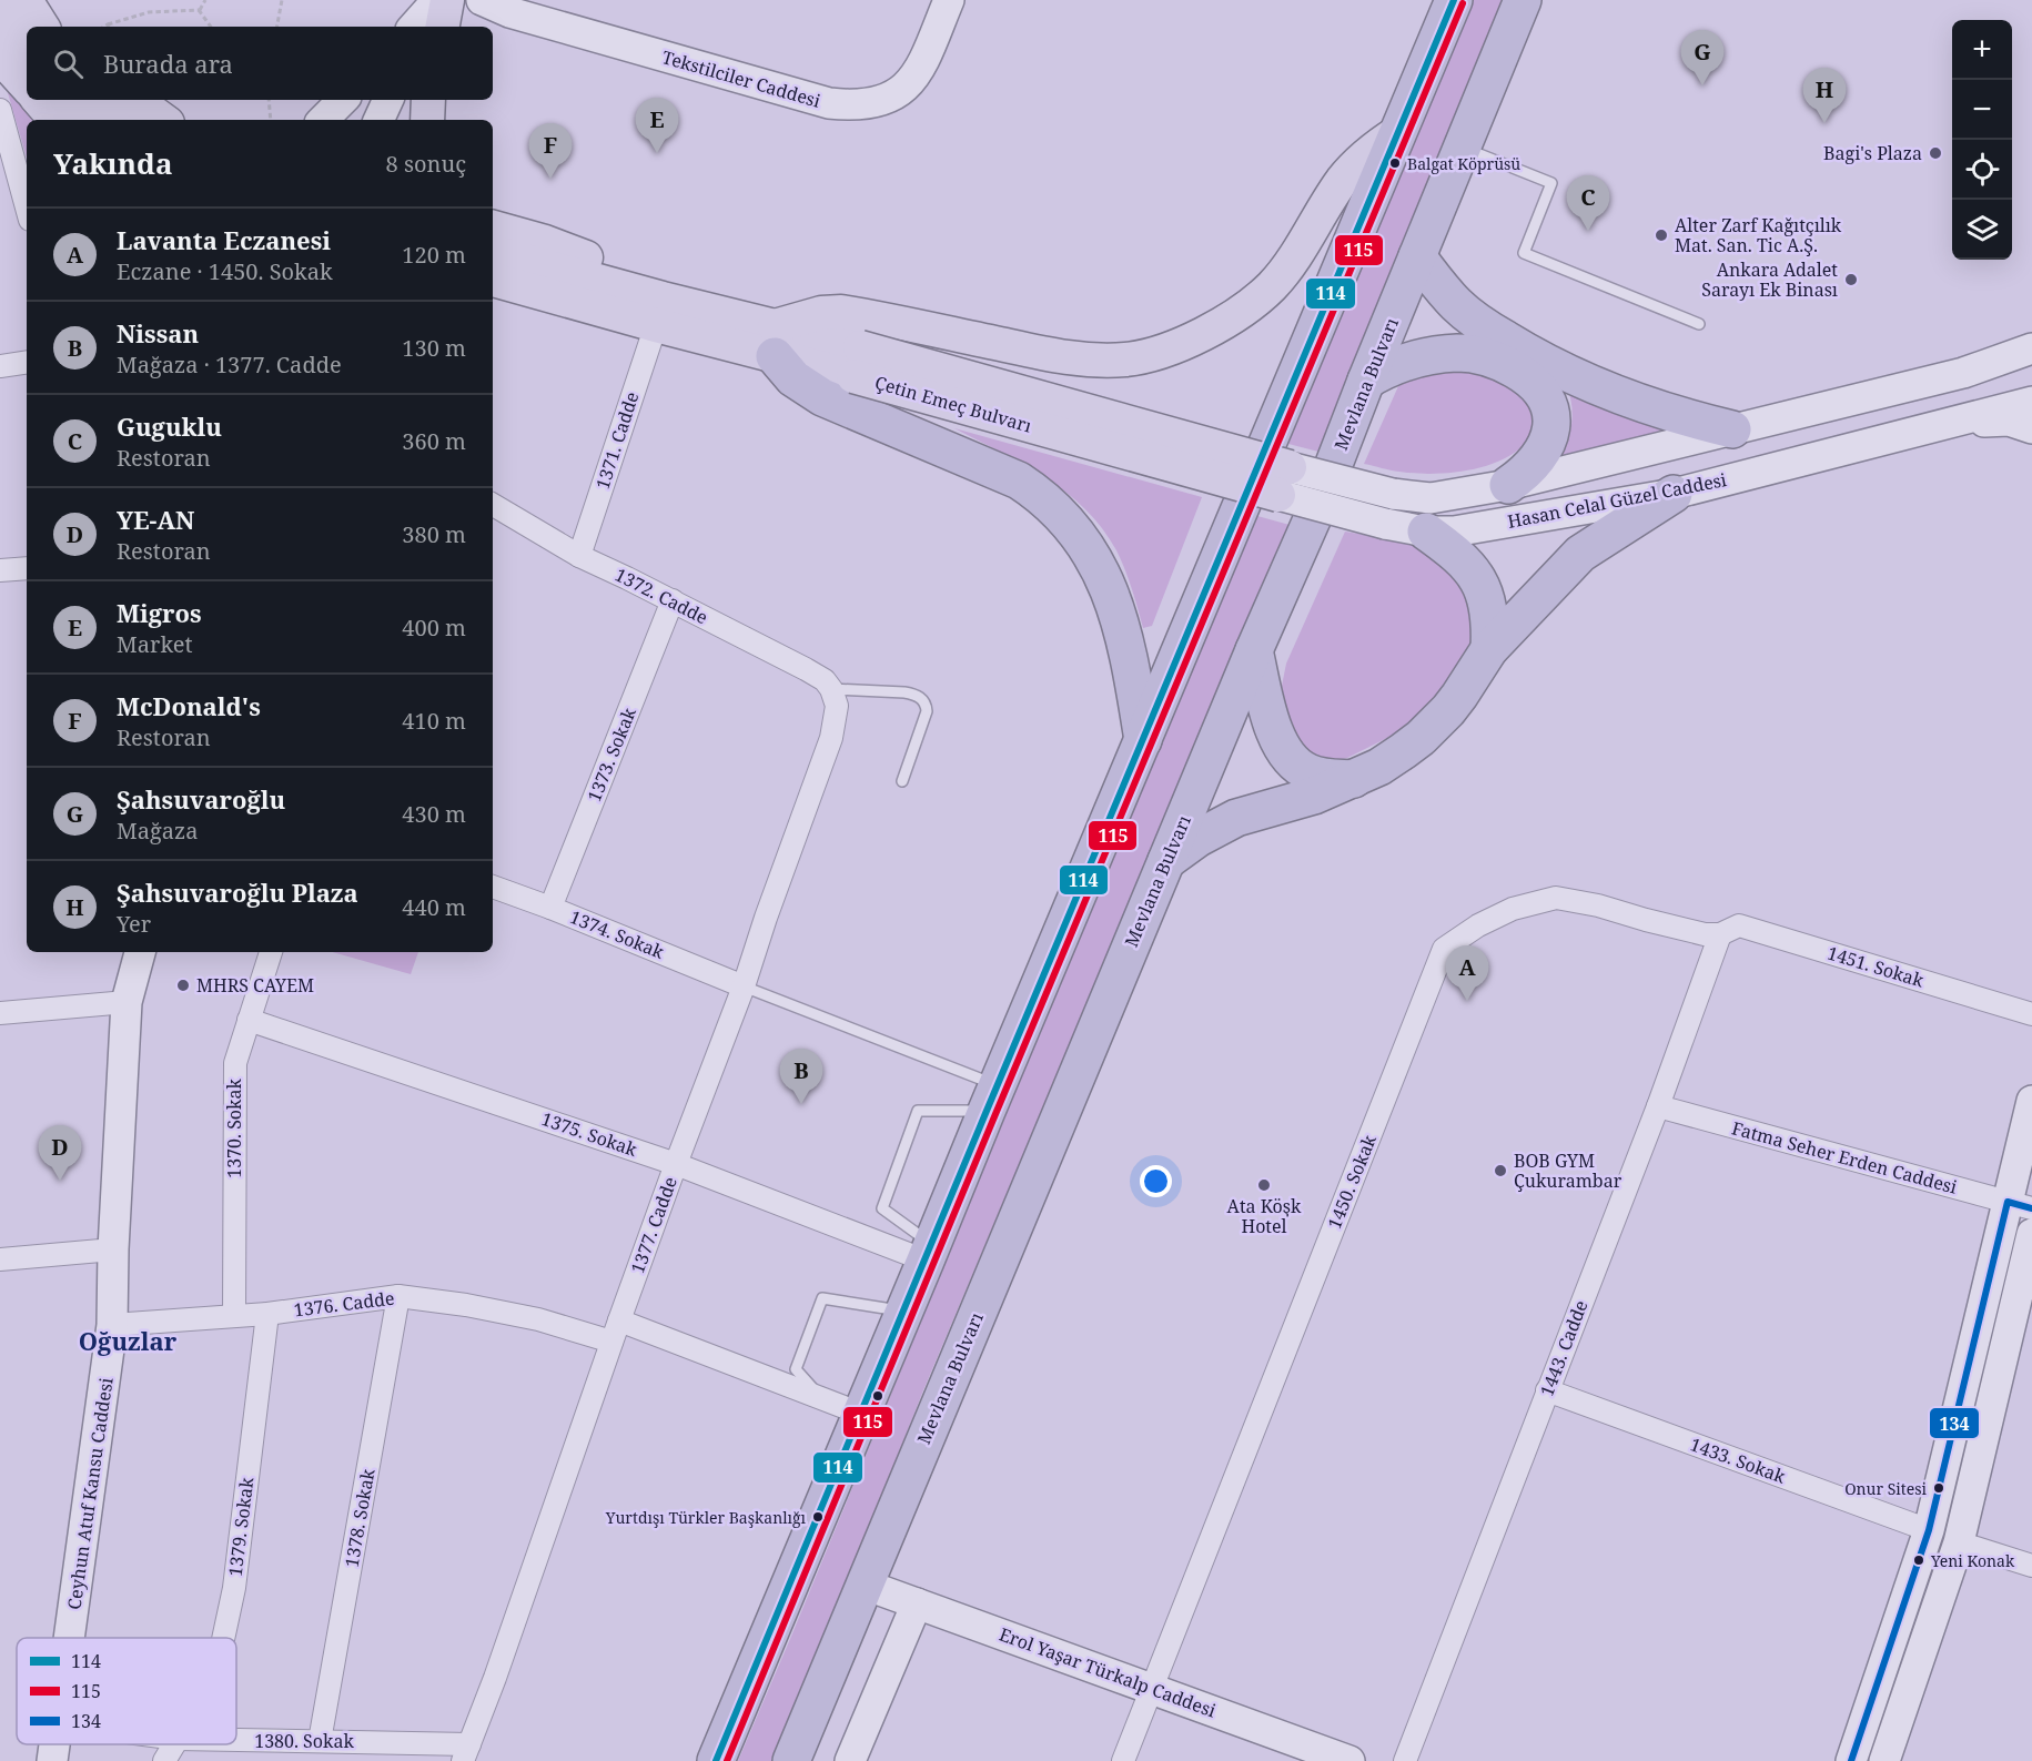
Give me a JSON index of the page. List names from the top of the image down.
{
  "streets": {
    "highway": ["Mevlana Bulvarı"],
    "main road": [
      "Tekstilciler Caddesi",
      "Çetin Emeç Bulvarı",
      "Hasan Celal Güzel Caddesi",
      "Ceyhun Atuf Kansu Caddesi",
      "Erol Yaşar Türkalp Caddesi"
    ],
    "street": [
      "1371. Cadde",
      "1372. Cadde",
      "1373. Sokak",
      "1374. Sokak",
      "1451. Sokak",
      "1370. Sokak",
      "1375. Sokak",
      "Fatma Seher Erden Caddesi",
      "1450. Sokak",
      "1377. Cadde",
      "1376. Cadde",
      "1443. Cadde",
      "1433. Sokak",
      "1378. Sokak",
      "1379. Sokak",
      "1380. Sokak"
    ]
  },
  "crossings": [
    ["Mevlana Bulvarı", "Erol Yaşar Türkalp Caddesi"],
    ["Çetin Emeç Bulvarı", "1371. Cadde"],
    ["Çetin Emeç Bulvarı", "Hasan Celal Güzel Caddesi"],
    ["1371. Cadde", "1372. Cadde"],
    ["1372. Cadde", "1373. Sokak"],
    ["1372. Cadde", "1377. Cadde"],
    ["1373. Sokak", "1374. Sokak"],
    ["1374. Sokak", "1377. Cadde"],
    ["1451. Sokak", "1450. Sokak"],
    ["1451. Sokak", "1443. Cadde"],
    ["1370. Sokak", "1375. Sokak"],
    ["1370. Sokak", "1376. Cadde"],
    ["1375. Sokak", "1377. Cadde"],
    ["Fatma Seher Erden Caddesi", "1443. Cadde"],
    ["1450. Sokak", "1443. Cadde"],
    ["1450. Sokak", "Erol Yaşar Türkalp Caddesi"],
    ["1377. Cadde", "1376. Cadde"],
    ["1377. Cadde", "1380. Sokak"],
    ["1376. Cadde", "Ceyhun Atuf Kansu Caddesi"],
    ["1376. Cadde", "1378. Sokak"],
    ["1376. Cadde", "1379. Sokak"],
    ["1443. Cadde", "1433. Sokak"],
    ["1378. Sokak", "1380. Sokak"]
  ],
  "districts": ["Oğuzlar"],
  "places": [
    "Bagi's Plaza",
    "Balgat Köprüsü",
    "Alter Zarf Kağıtçılık Mat. San. Tic A.Ş.",
    "Ankara Adalet Sarayı Ek Binası",
    "MHRS CAYEM",
    "BOB GYM Çukurambar",
    "Ata Köşk Hotel",
    "Onur Sitesi",
    "Yurtdışı Türkler Başkanlığı",
    "Yeni Konak"
  ],
  "lines": ["transit line 114", "transit line 115", "transit line 134"],
  "legend": ["114", "115", "134"],
  "page": {
    "map_buttons": ["+", "−"],
    "search": "Burada ara",
    "pins": [
      "G",
      "H",
      "E",
      "F",
      "C",
      "A",
      "B",
      "D"
    ],
    "heading": ["Yakında", "8 sonuç"],
    "list": [
      {
        "mark": "A",
        "name": "Lavanta Eczanesi",
        "note": "Eczane · 1450. Sokak",
        "value": "120 m"
      },
      {
        "mark": "B",
        "name": "Nissan",
        "note": "Mağaza · 1377. Cadde",
        "value": "130 m"
      },
      {
        "mark": "C",
        "name": "Guguklu",
        "note": "Restoran",
        "value": "360 m"
      },
      {
        "mark": "D",
        "name": "YE-AN",
        "note": "Restoran",
        "value": "380 m"
      },
      {
        "mark": "E",
        "name": "Migros",
        "note": "Market",
        "value": "400 m"
      },
      {
        "mark": "F",
        "name": "McDonald's",
        "note": "Restoran",
        "value": "410 m"
      },
      {
        "mark": "G",
        "name": "Şahsuvaroğlu",
        "note": "Mağaza",
        "value": "430 m"
      },
      {
        "mark": "H",
        "name": "Şahsuvaroğlu Plaza",
        "note": "Yer",
        "value": "440 m"
      }
    ]
  }
}
